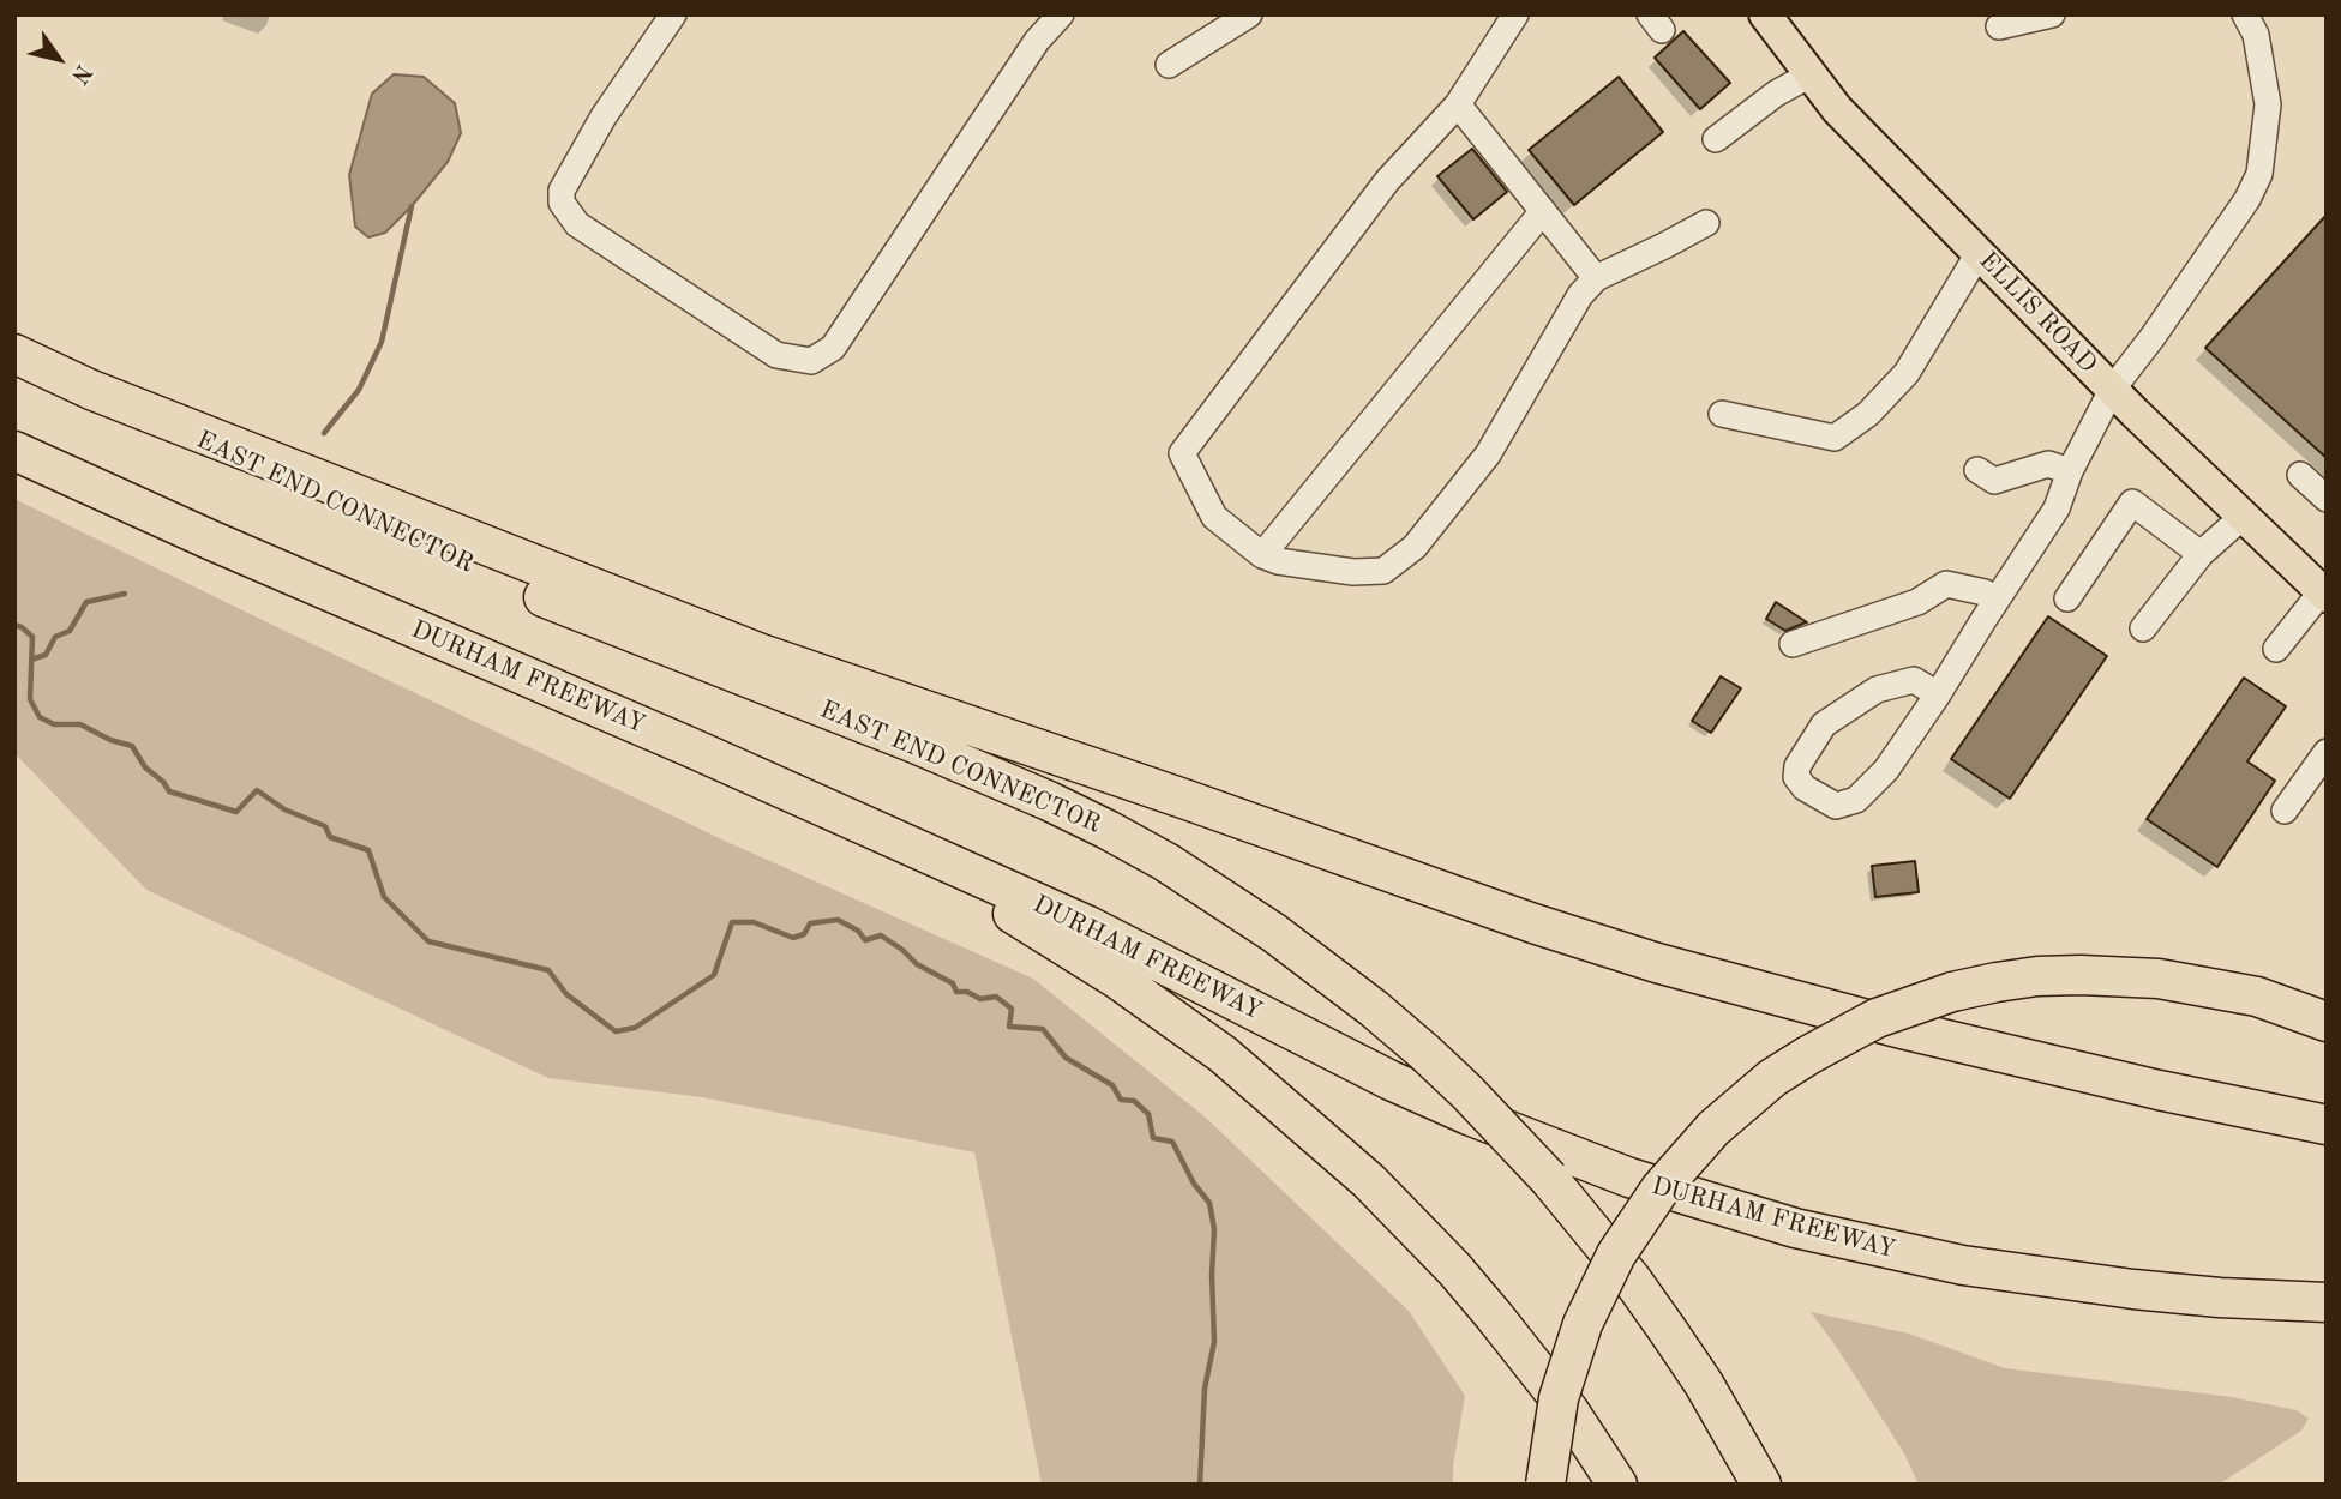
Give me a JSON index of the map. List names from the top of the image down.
{
  "streets": {
    "highway": ["EAST END CONNECTOR", "DURHAM FREEWAY"],
    "main road": ["ELLIS ROAD"]
  },
  "north": "bottom right"
}
